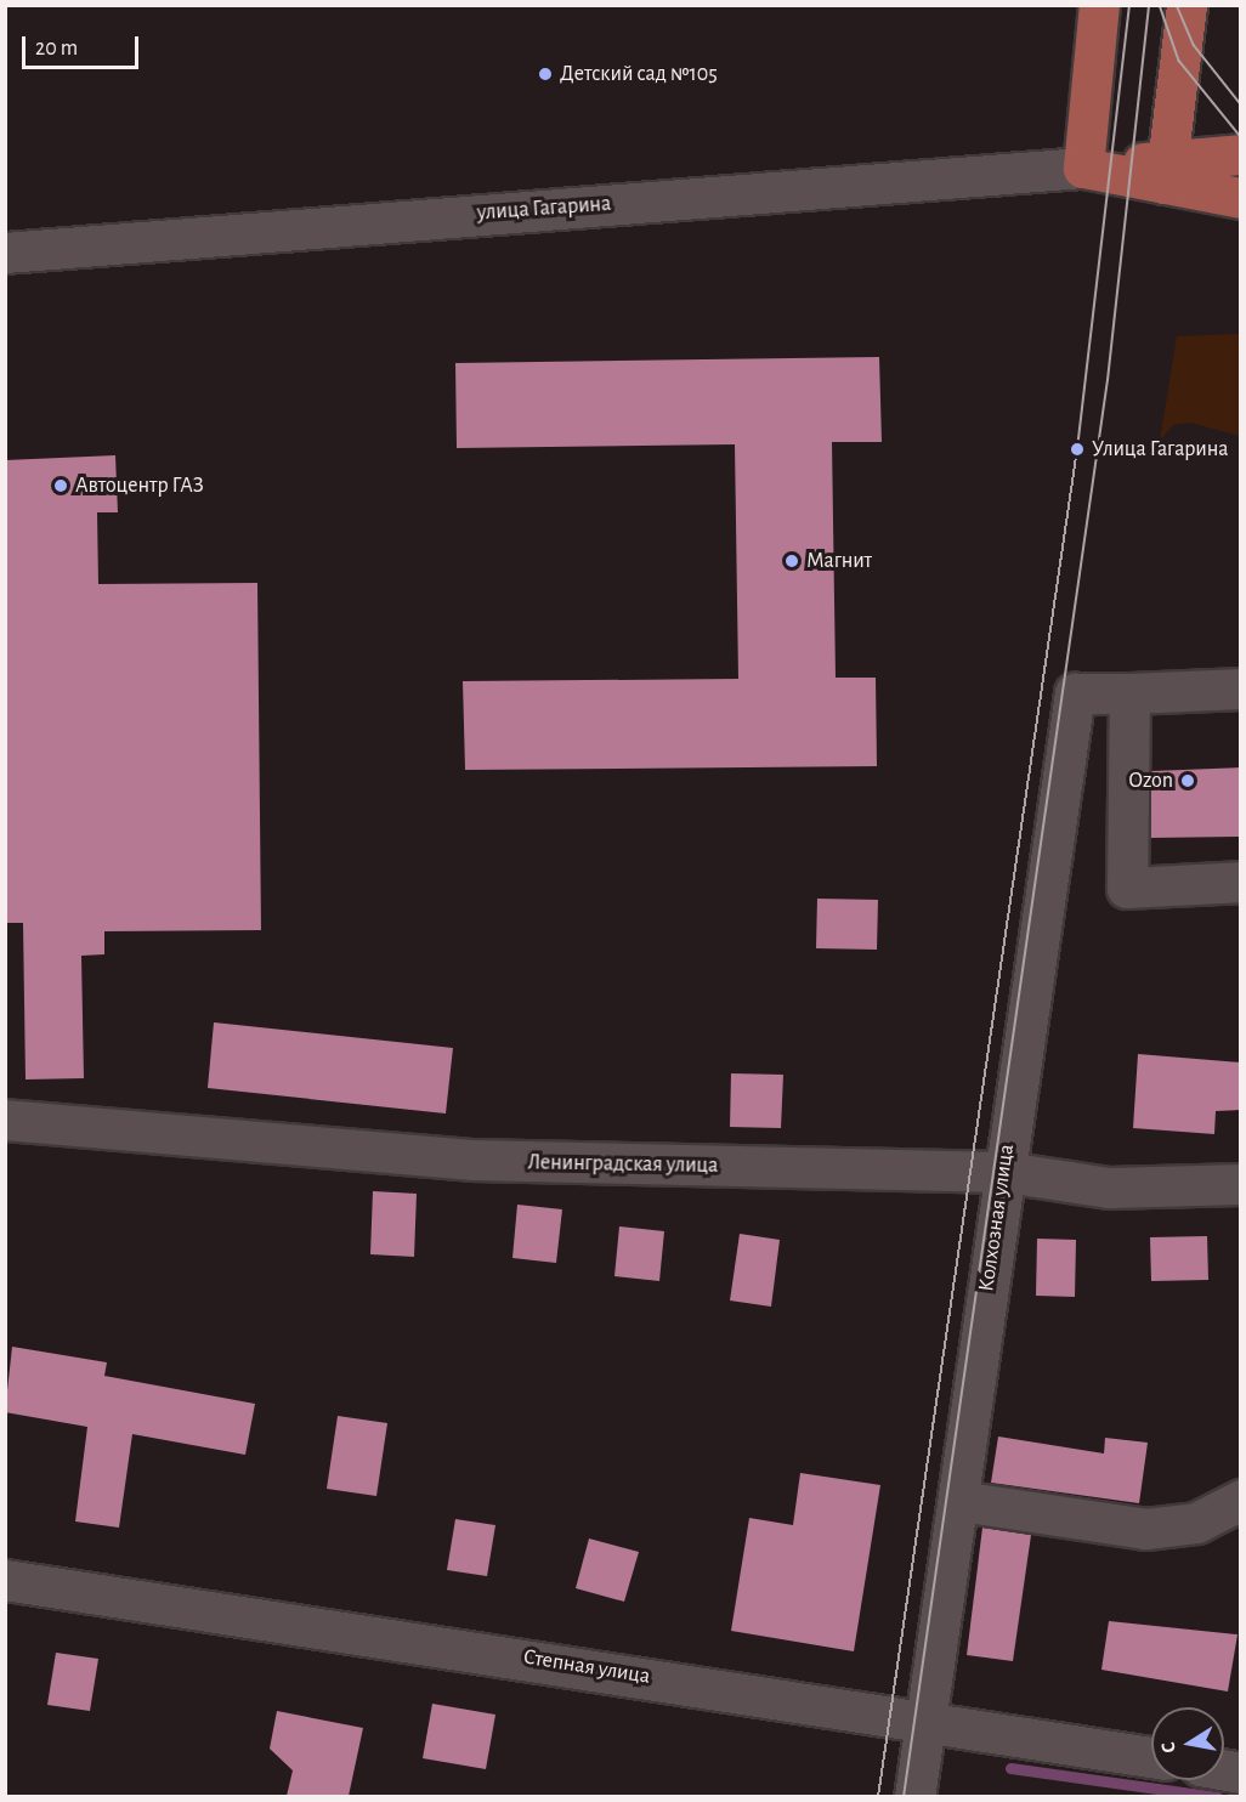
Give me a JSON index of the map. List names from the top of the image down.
{
  "streets": {
    "main road": ["улица Гагарина"],
    "street": ["Ленинградская улица", "Колхозная улица", "Степная улица"]
  },
  "crossings": [
    ["Ленинградская улица", "Колхозная улица"],
    ["Колхозная улица", "Степная улица"]
  ],
  "places": [
    "Детский сад №105",
    "Улица Гагарина",
    "Автоцентр ГАЗ",
    "Магнит",
    "Ozon"
  ],
  "scale_bar": "20 m",
  "north": "left"
}
